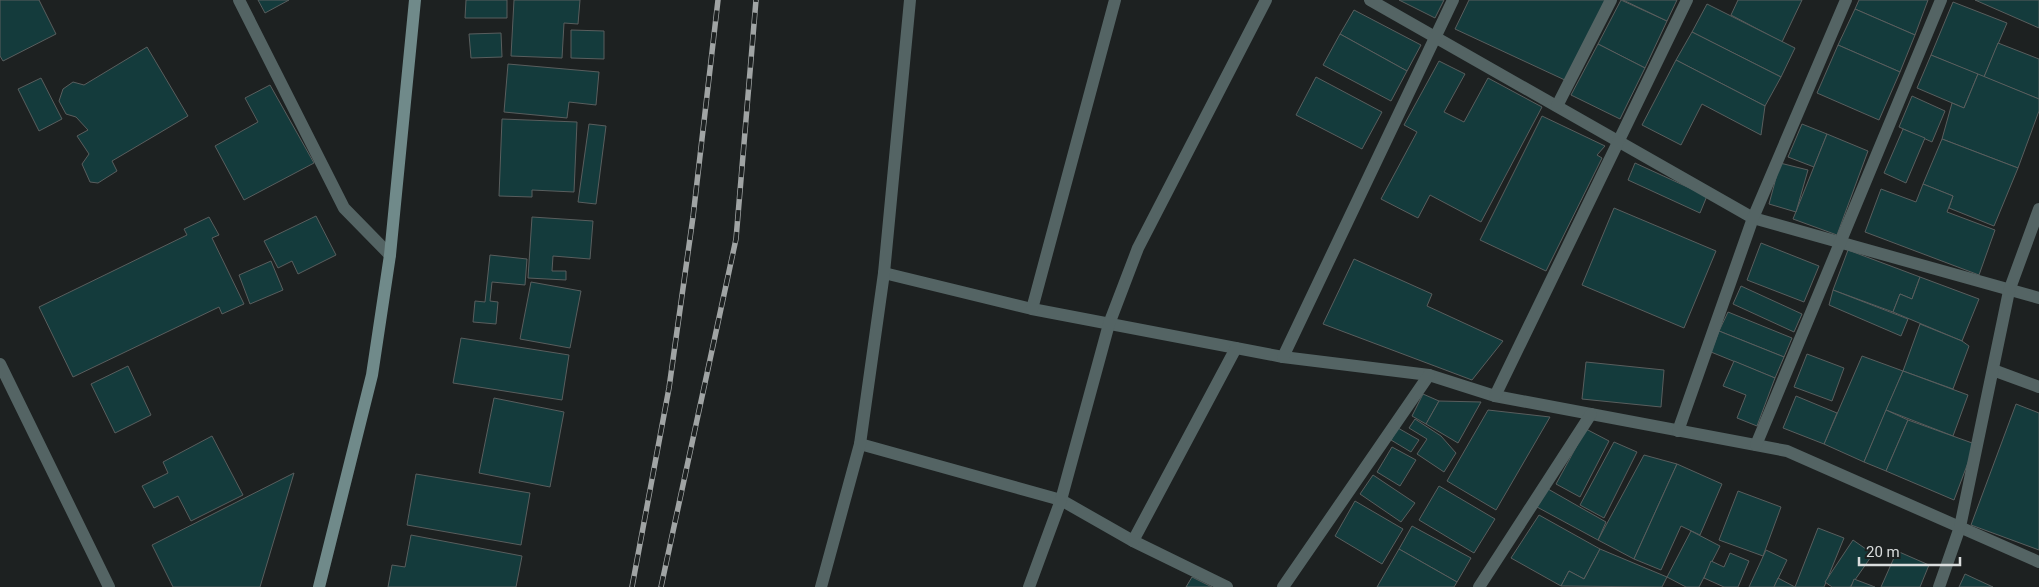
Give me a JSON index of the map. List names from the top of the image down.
{
  "scale_bar": "20 m"
}
